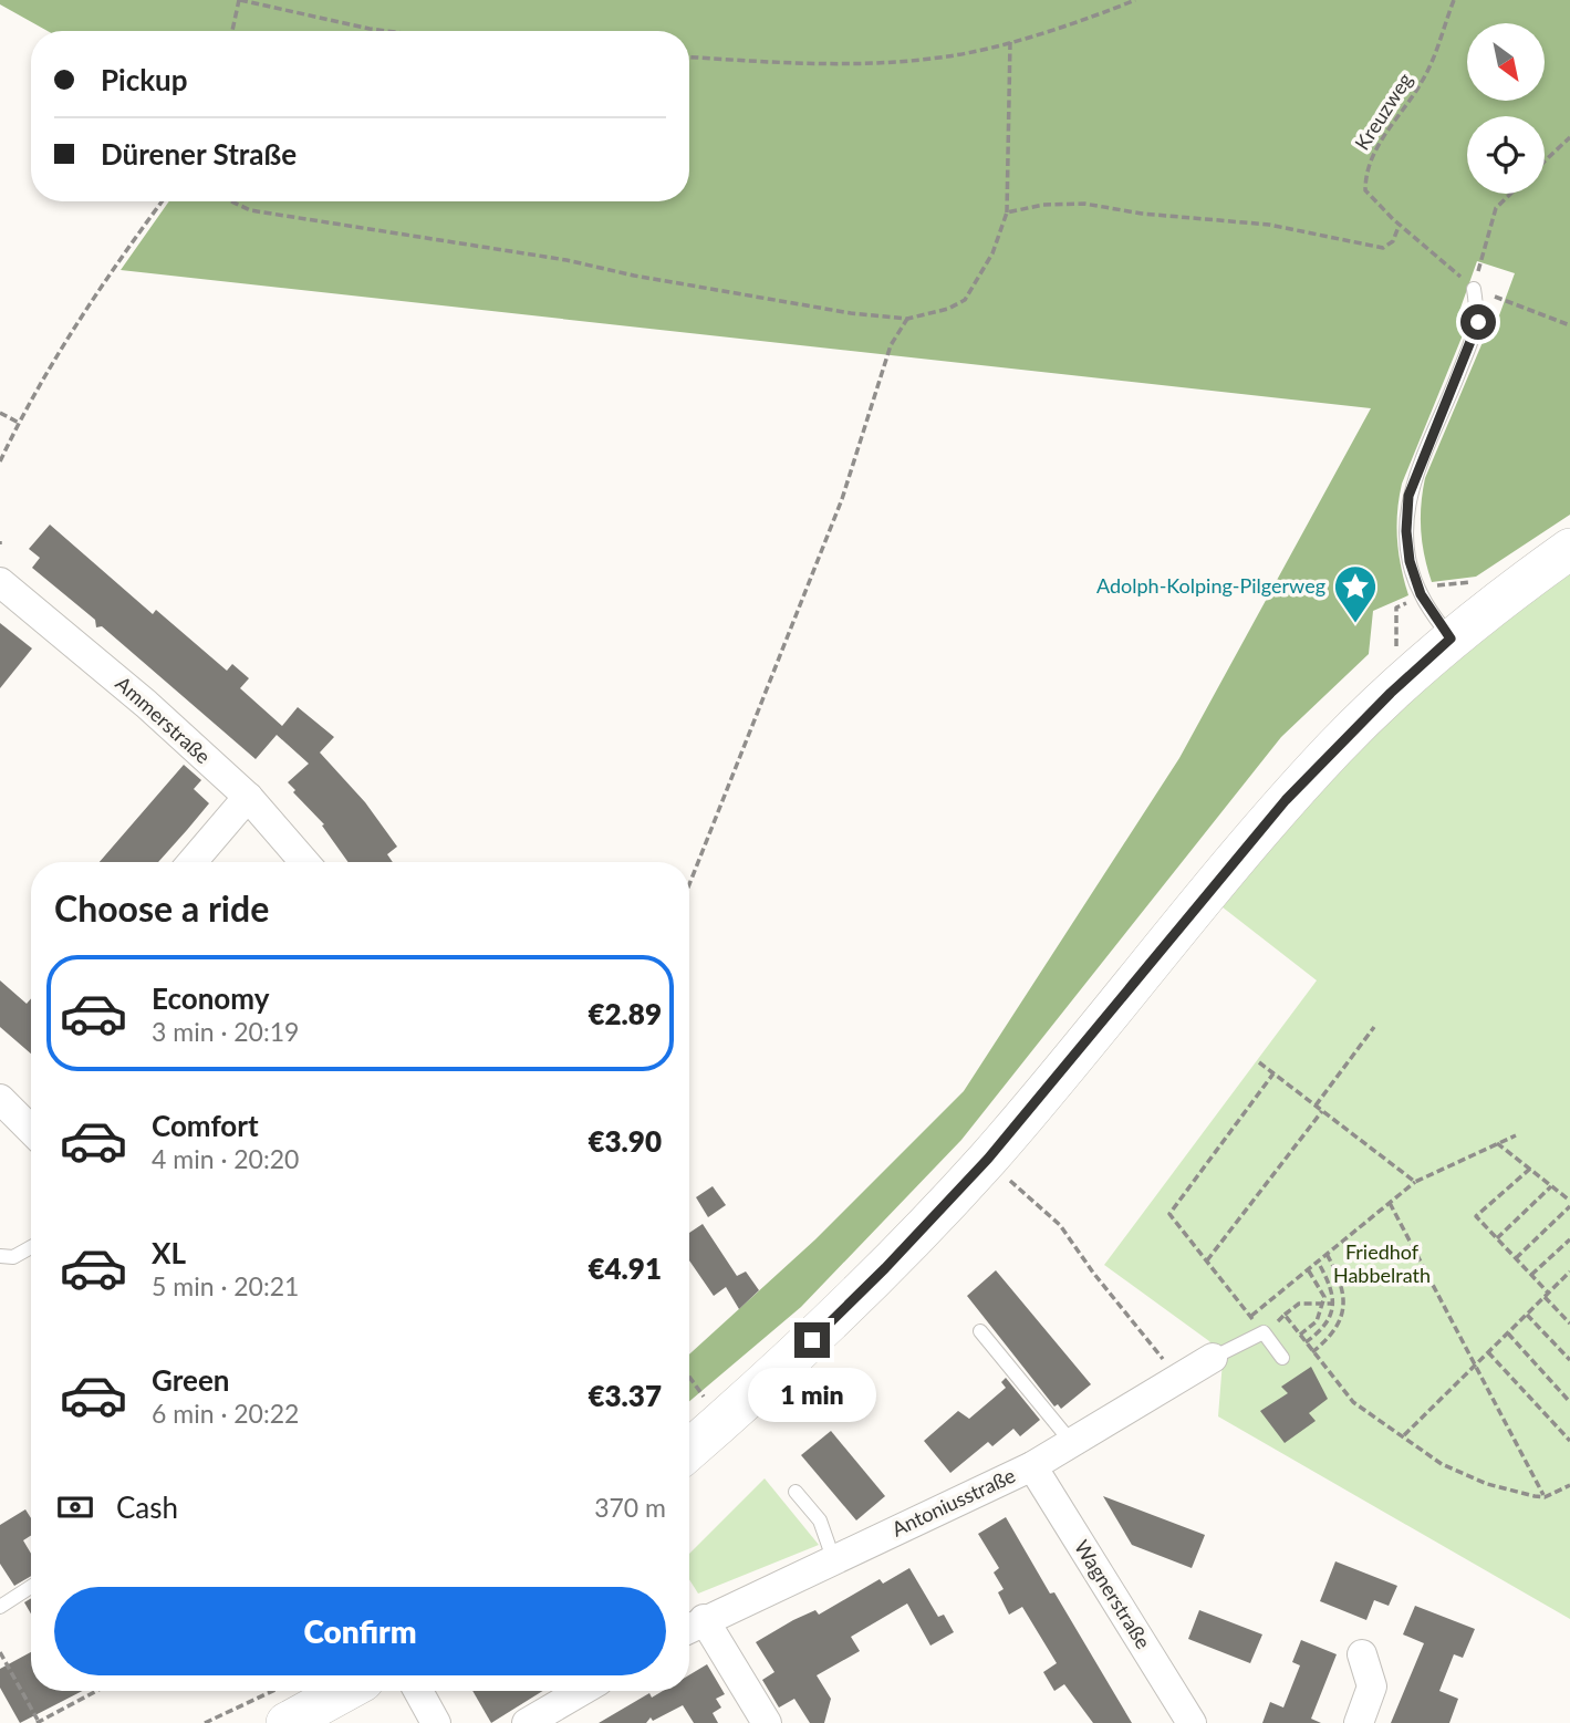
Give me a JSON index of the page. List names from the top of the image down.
{
  "streets": {
    "street": ["Ammerstraße", "Antoniusstraße", "Wagnerstraße"],
    "path": ["Kreuzweg"]
  },
  "crossings": [
    ["Antoniusstraße", "Wagnerstraße"]
  ],
  "parks": ["Friedhof Habbelrath"],
  "places": {
    "place": ["Adolph-Kolping-Pilgerweg"]
  },
  "north": "bottom right",
  "page": {
    "banner": ["Pickup", "Dürener Straße"],
    "heading": "Choose a ride",
    "list": [
      {
        "name": "Economy",
        "note": "3 min · 20:19",
        "value": "€2.89"
      },
      {
        "name": "Comfort",
        "note": "4 min · 20:20",
        "value": "€3.90"
      },
      {
        "name": "XL",
        "note": "5 min · 20:21",
        "value": "€4.91"
      },
      {
        "name": "Green",
        "note": "6 min · 20:22",
        "value": "€3.37"
      }
    ],
    "bubble": "1 min",
    "pay": ["Cash", "370 m"],
    "buttons": "Confirm"
  }
}
